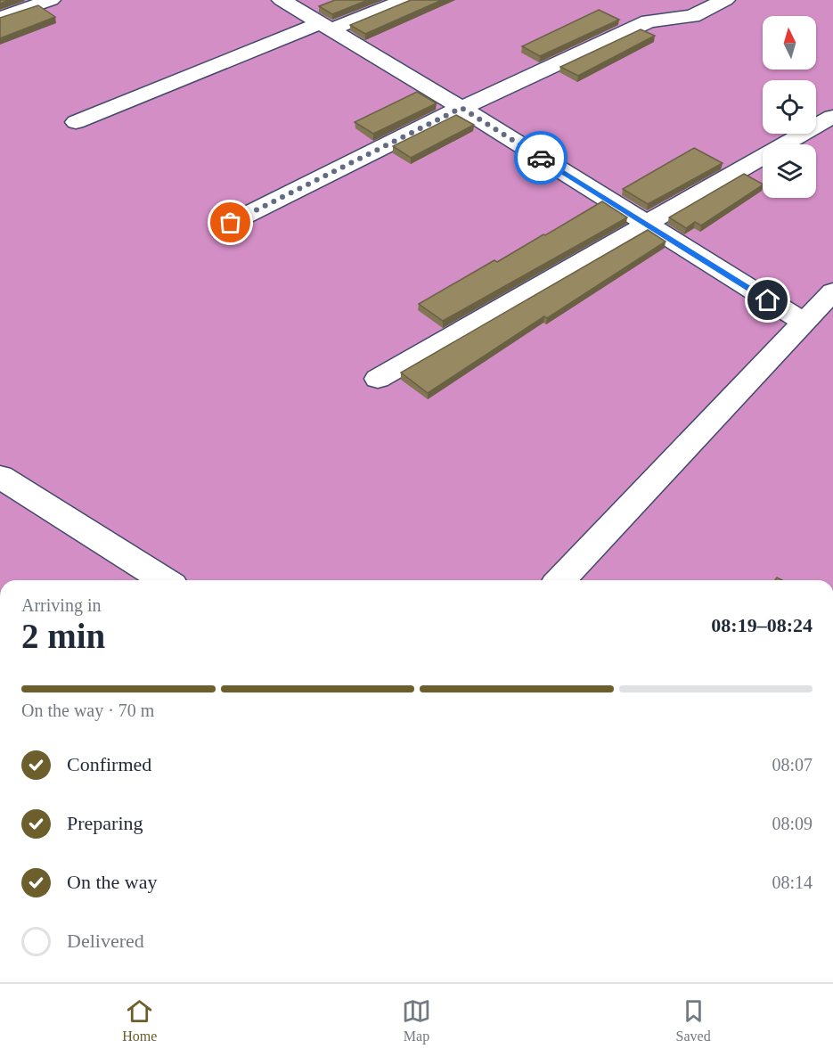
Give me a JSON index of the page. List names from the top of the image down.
{
  "north": "top",
  "page": {
    "heading": ["2 min", "Arriving in", "08:19–08:24"],
    "bar": "On the way · 70 m",
    "list": [
      ["Confirmed", "08:07"],
      ["Preparing", "08:09"],
      ["On the way", "08:14"],
      "Delivered"
    ],
    "tabs": ["Home", "Map", "Saved"]
  }
}
